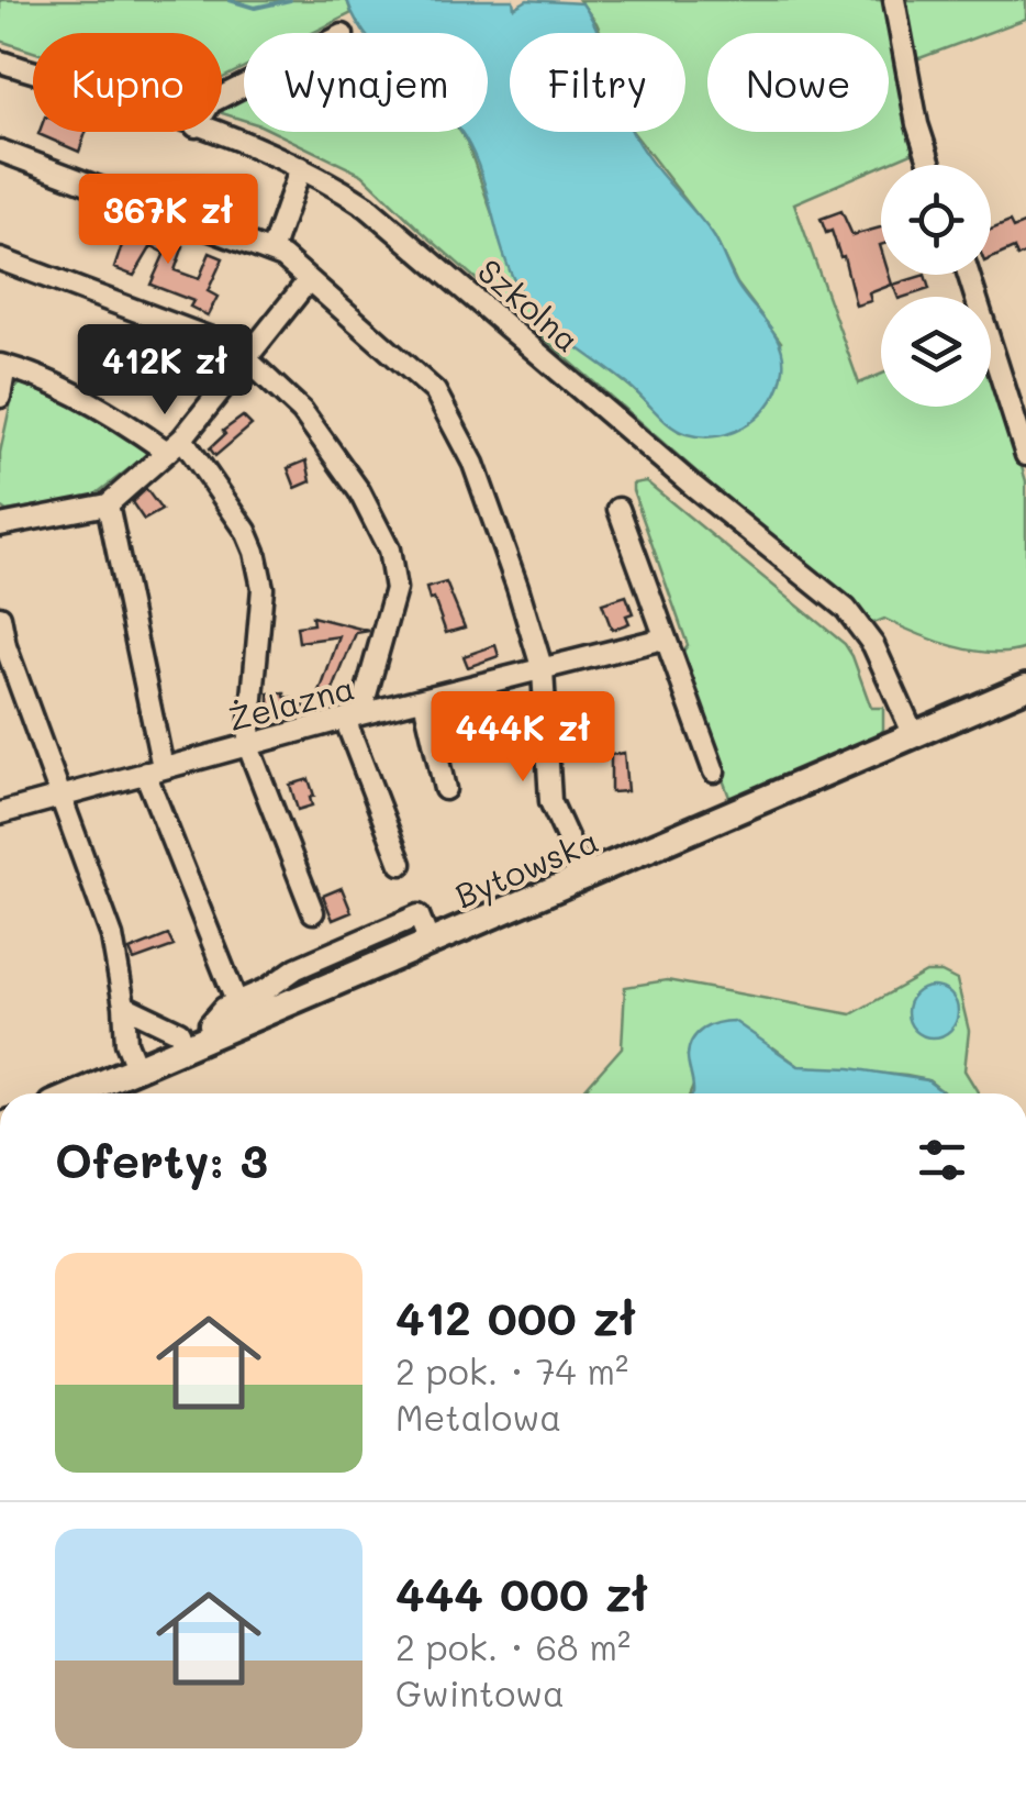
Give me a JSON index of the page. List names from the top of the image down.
{
  "streets": {
    "main road": ["Bytowska"],
    "street": ["Szkolna", "Żelazna"]
  },
  "crossings": [
    ["Szkolna", "Bytowska"]
  ],
  "page": {
    "chip": [
      "Kupno",
      "Wynajem",
      "Filtry",
      "Nowe"
    ],
    "price": ["367K zł", "412K zł", "444K zł"],
    "heading": "Oferty: 3",
    "list": [
      {
        "name": "412 000 zł",
        "note": "2 pok. · 74 m² · Metalowa"
      },
      {
        "name": "444 000 zł",
        "note": "2 pok. · 68 m² · Gwintowa"
      }
    ]
  }
}
